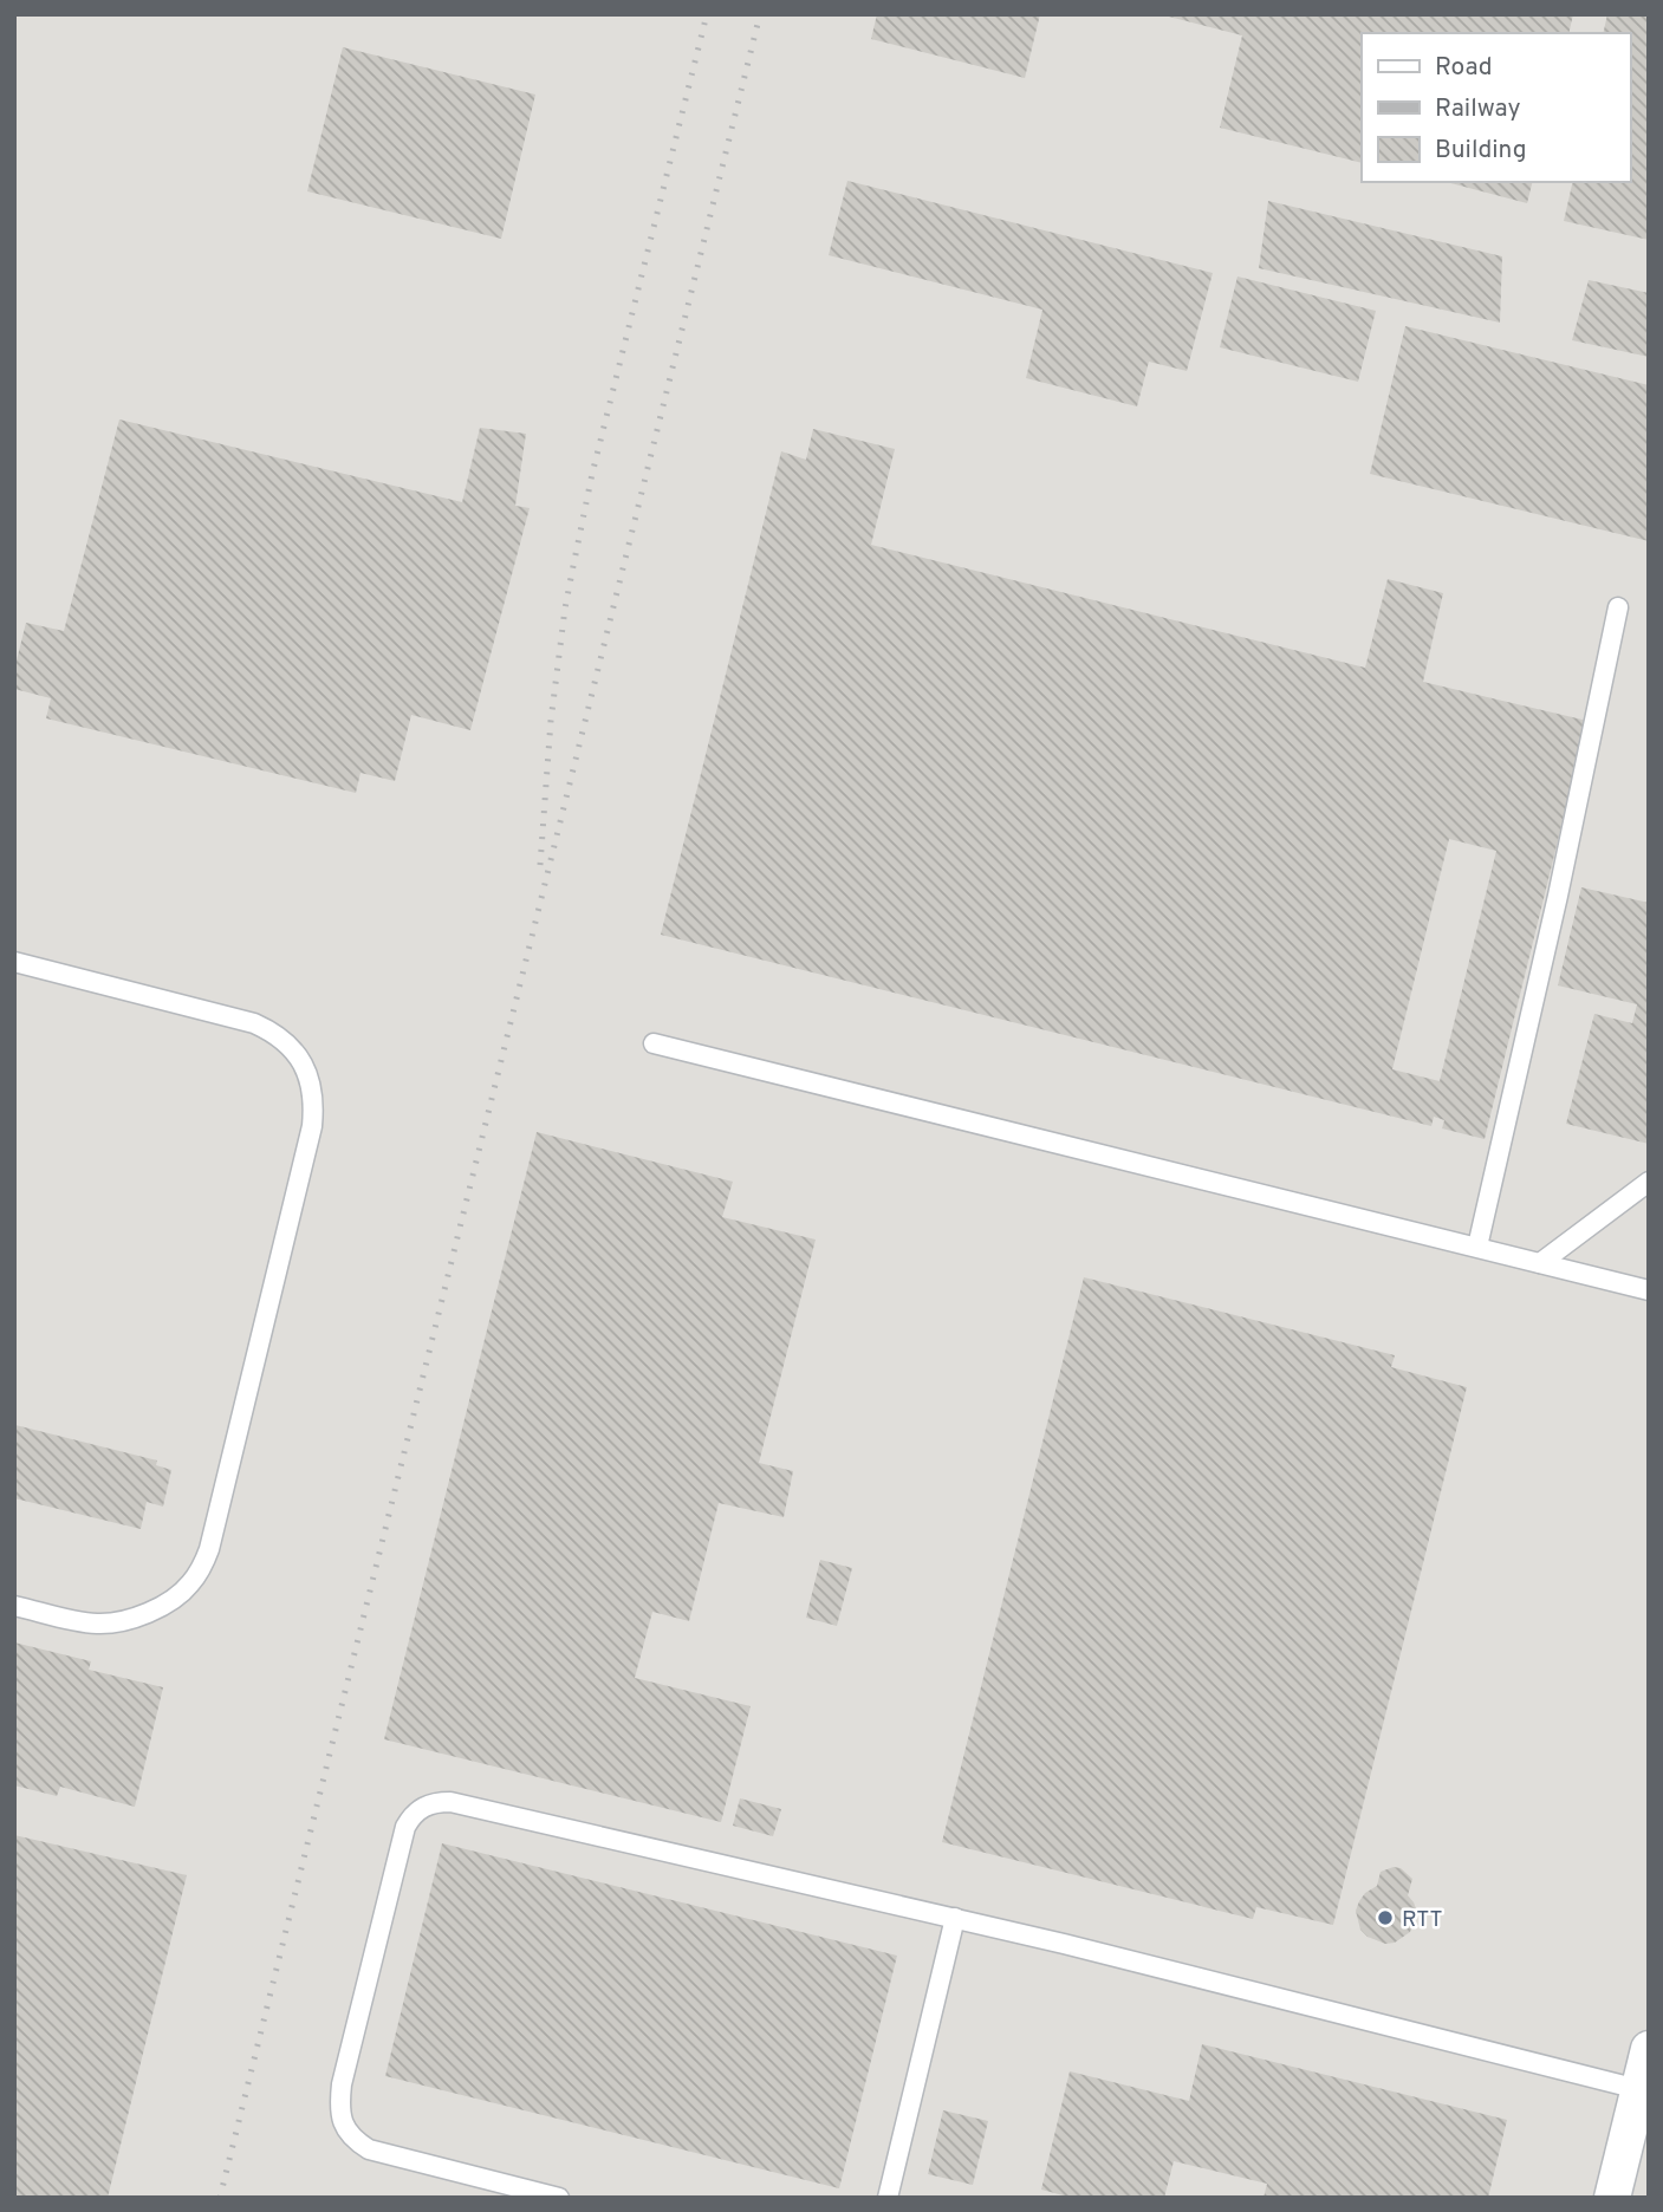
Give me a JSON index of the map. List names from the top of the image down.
{
  "places": ["RTT"],
  "legend": ["Road", "Railway", "Building"]
}
